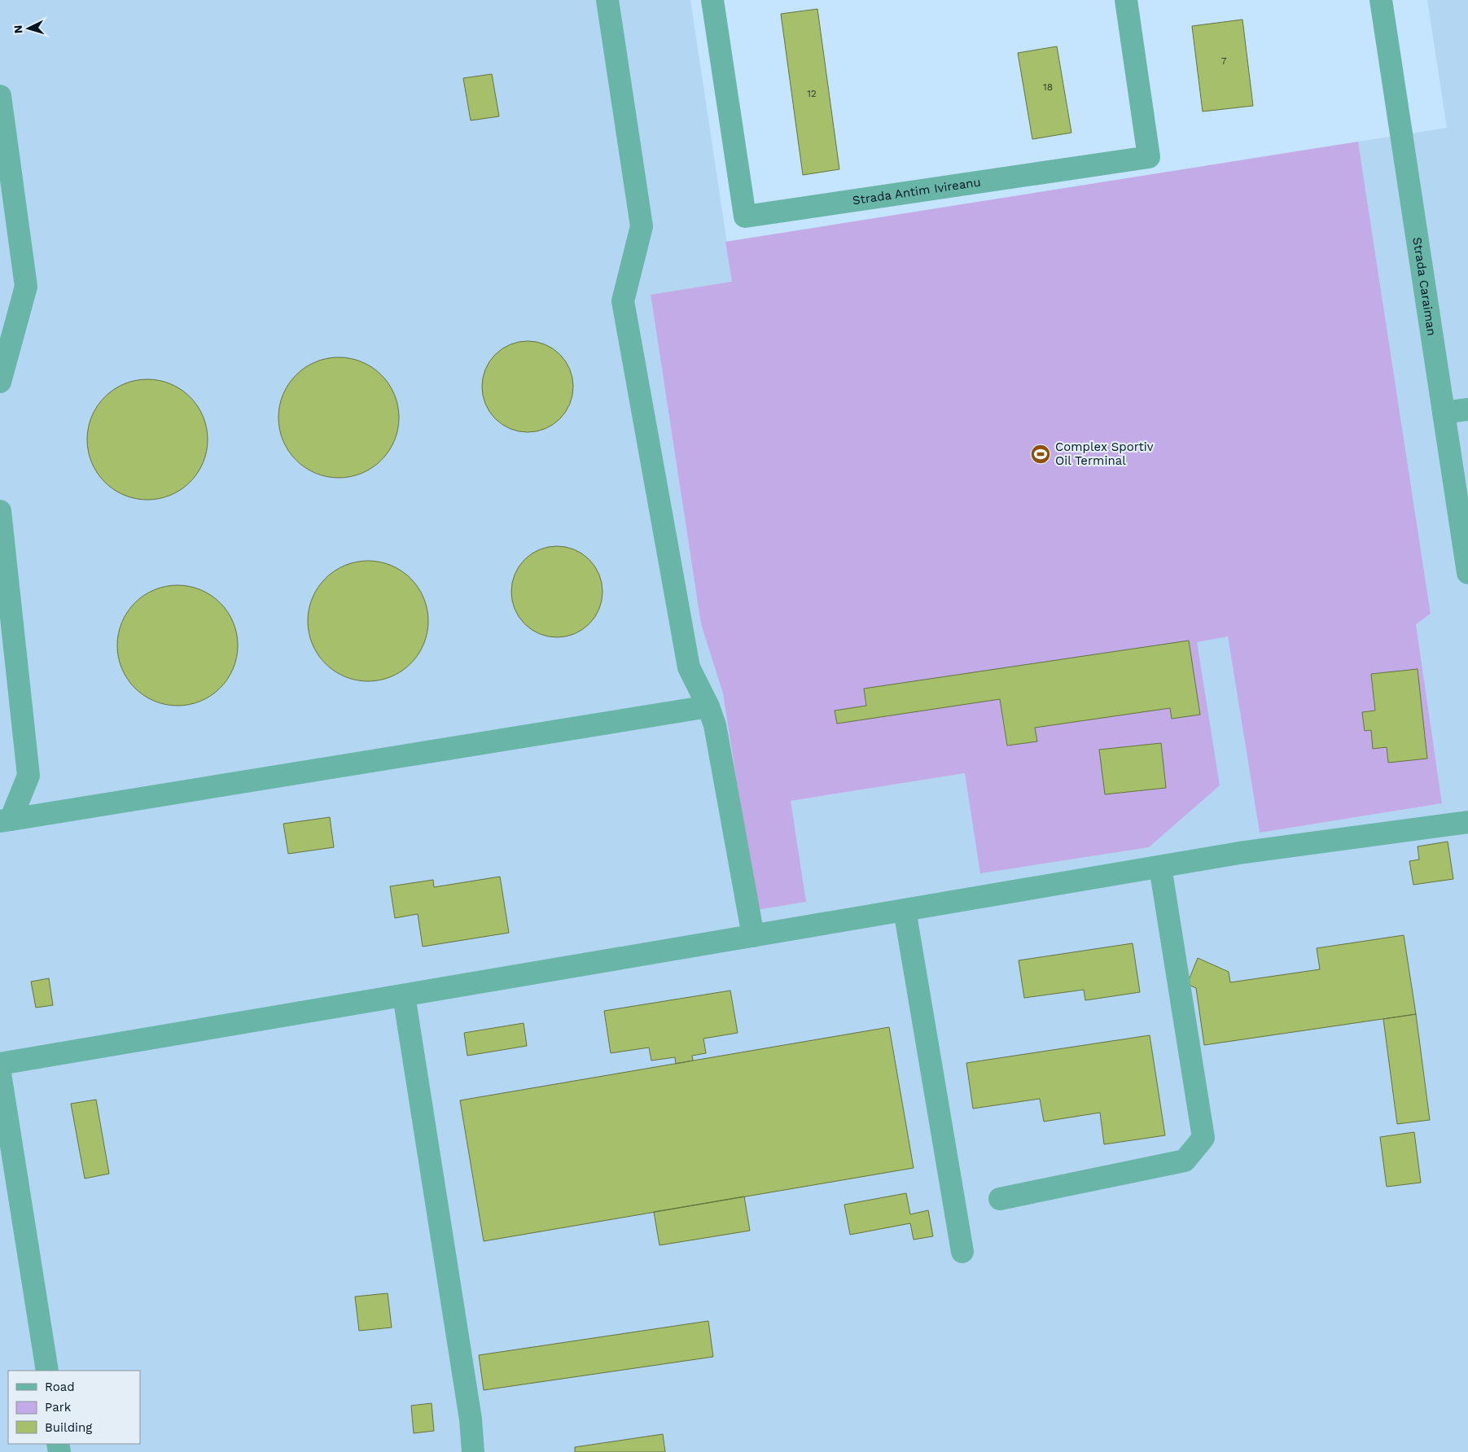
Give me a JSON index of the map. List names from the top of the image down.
{
  "streets": {
    "street": ["Strada Antim Ivireanu", "Strada Caraiman"]
  },
  "places": {
    "sports": ["Complex Sportiv Oil Terminal"]
  },
  "house_numbers": ["7", "18", "12"],
  "legend": ["Road", "Park", "Building"],
  "north": "left"
}
